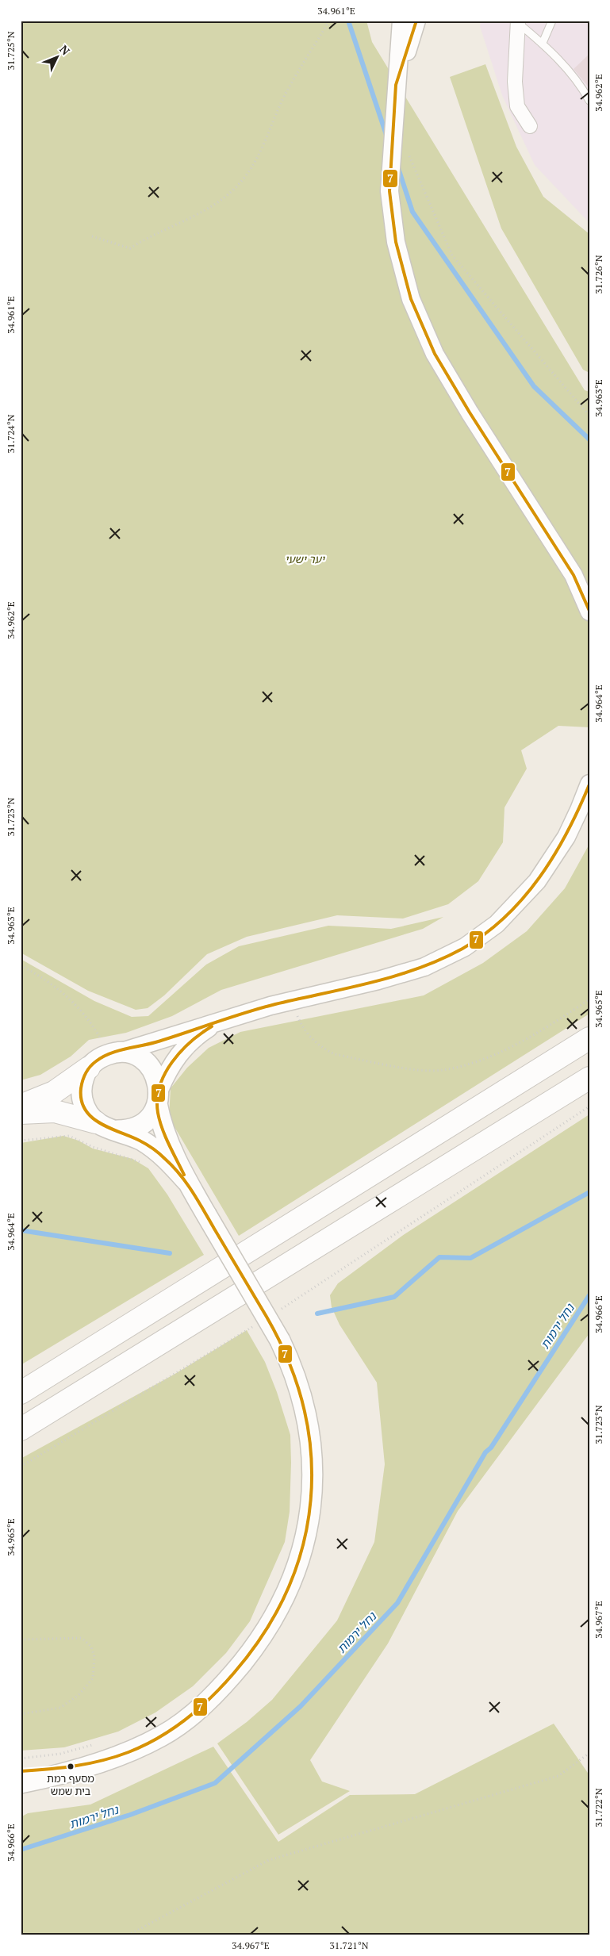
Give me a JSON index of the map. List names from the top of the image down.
{
  "water": ["נחל ירמות"],
  "parks": ["יער ישעי"],
  "places": ["מסעף רמת בית שמש"],
  "lines": ["transit line 7"],
  "north": "top right",
  "coordinates": [
    "34.961°E",
    "31.725°N",
    "34.962°E",
    "31.726°N",
    "34.963°E",
    "31.724°N",
    "34.964°E",
    "31.723°N",
    "34.965°E",
    "34.966°E",
    "34.967°E",
    "31.722°N",
    "31.721°N"
  ]
}
